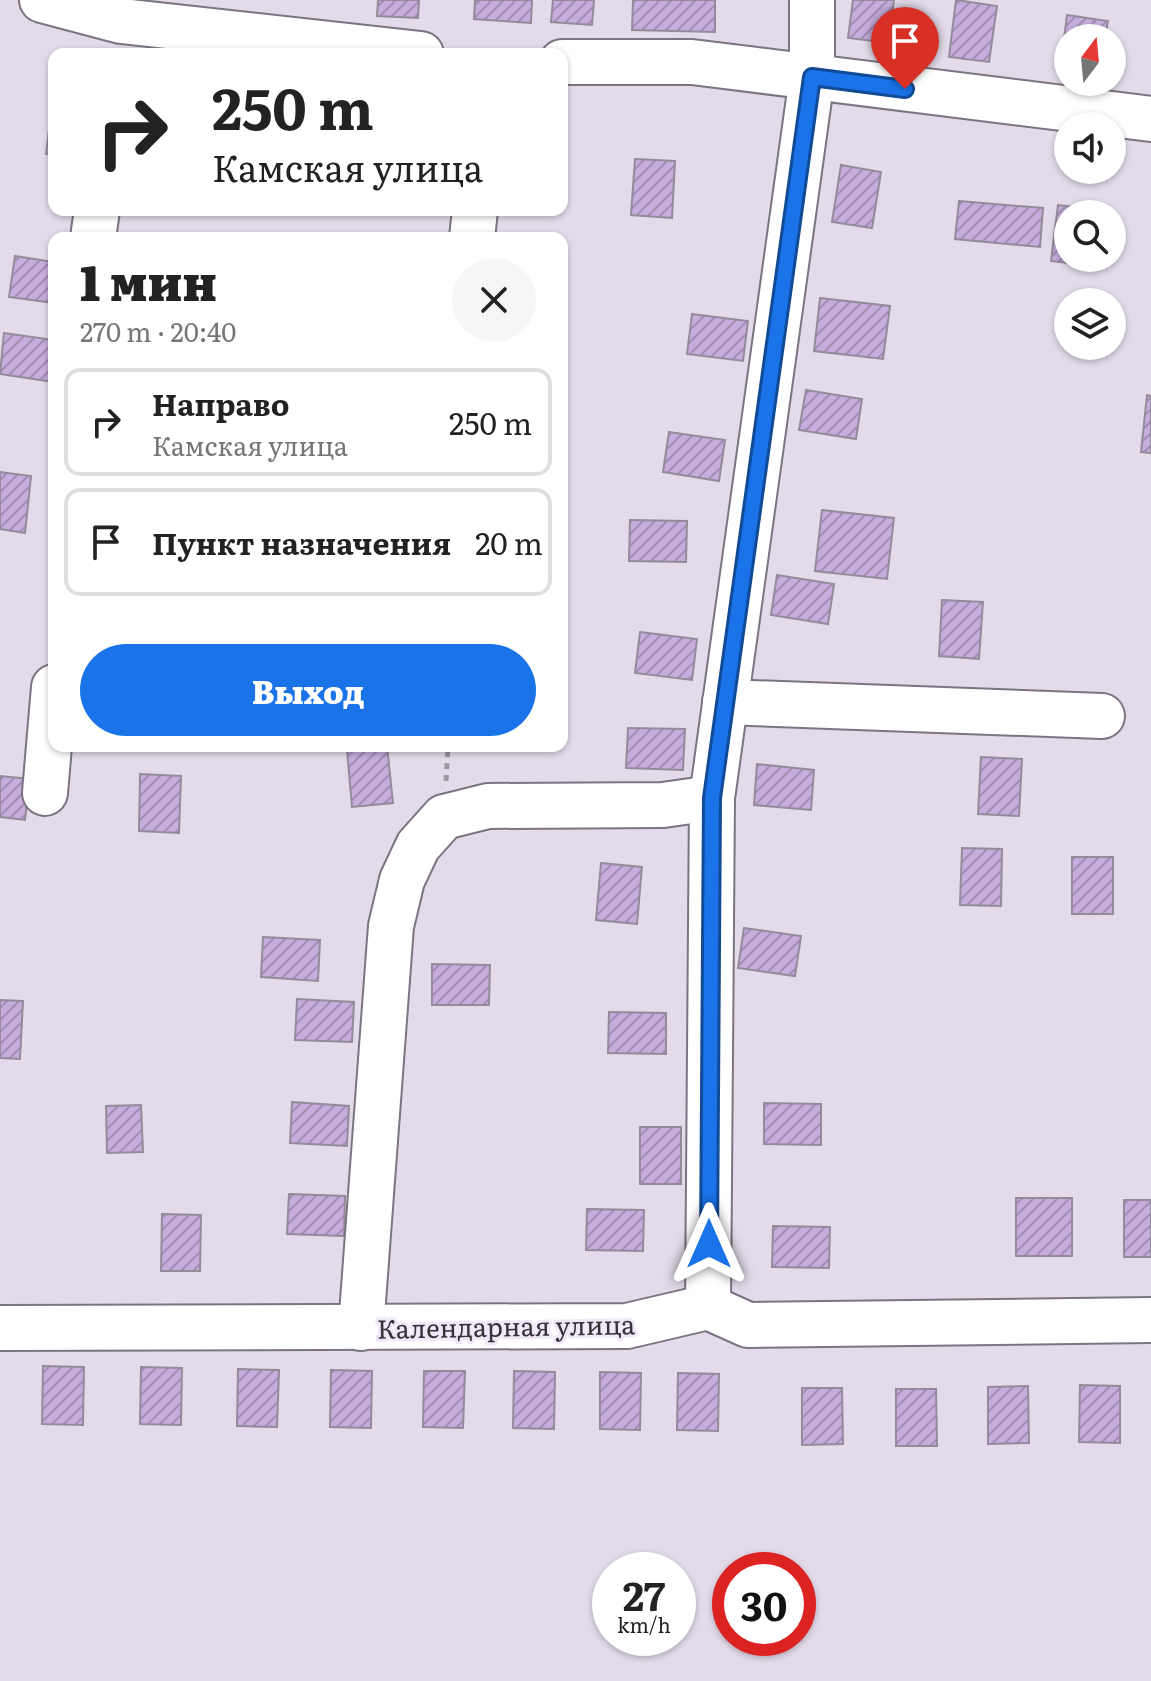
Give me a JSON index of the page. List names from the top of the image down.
{
  "streets": {
    "street": ["Календарная улица"]
  },
  "north": "top",
  "page": {
    "turn": ["250 m", "Камская улица"],
    "heading": ["1 мин", "270 m · 20:40"],
    "list": [
      {
        "name": "Направо",
        "note": "Камская улица",
        "value": "250 m"
      },
      {
        "name": "Пункт назначения",
        "value": "20 m"
      }
    ],
    "buttons": "Выход",
    "speed": "27 km/h",
    "limit": "30"
  }
}
